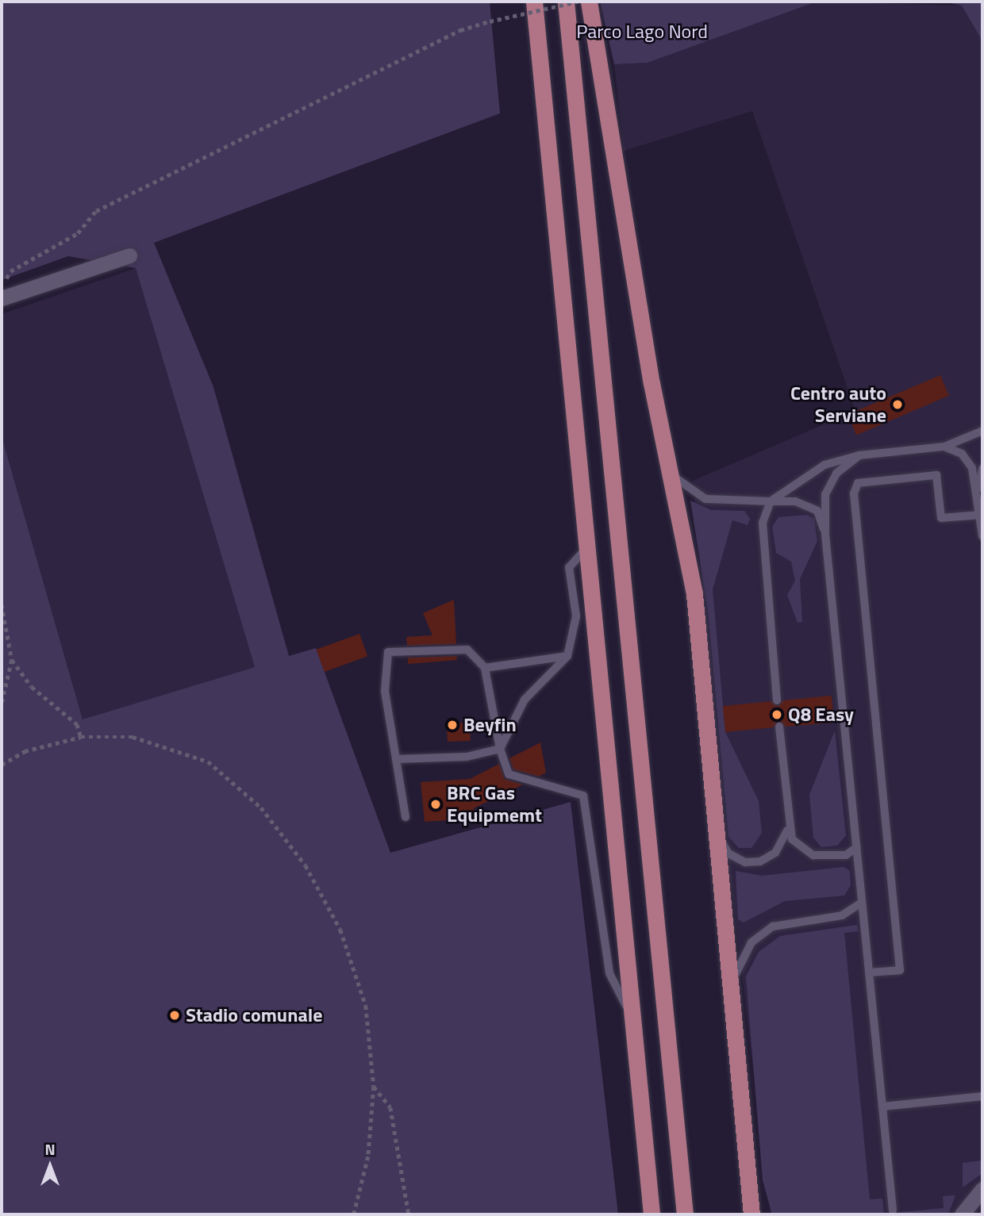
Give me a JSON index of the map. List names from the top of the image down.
{
  "parks": ["Parco Lago Nord"],
  "places": [
    "Centro auto Serviane",
    "Q8 Easy",
    "Beyfin",
    "BRC Gas Equipmemt",
    "Stadio comunale"
  ],
  "north": "top"
}
